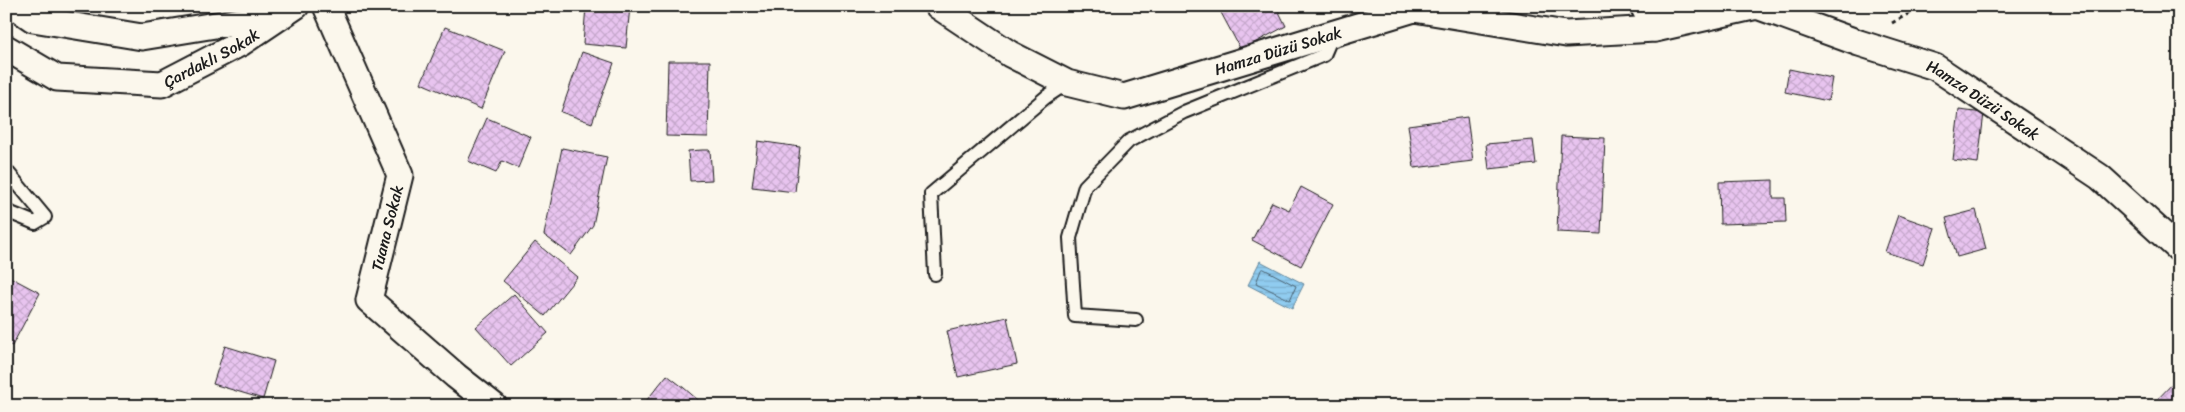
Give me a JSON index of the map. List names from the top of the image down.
{
  "streets": {
    "street": ["Hamza Düzü Sokak", "Çardaklı Sokak", "Tuana Sokak"]
  }
}
